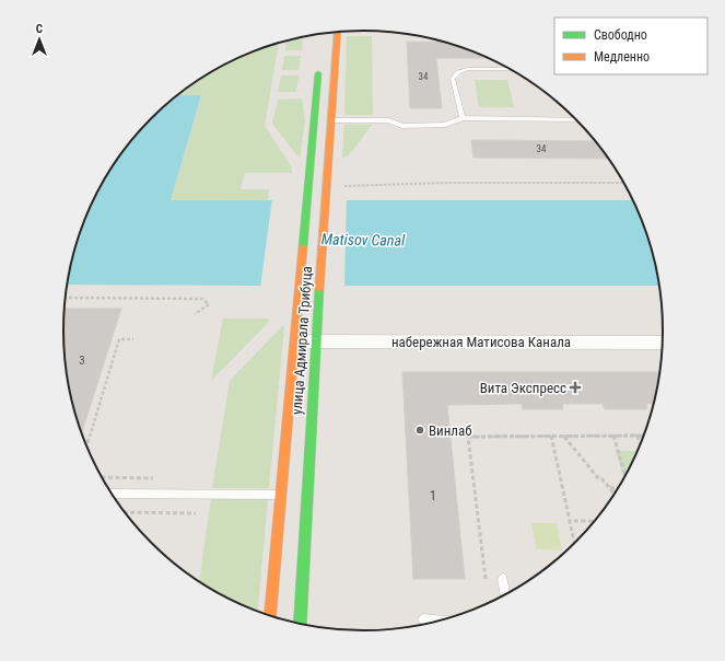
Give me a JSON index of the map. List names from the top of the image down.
{
  "streets": {
    "street": ["улица Адмирала Трибуца", "набережная Матисова Канала"]
  },
  "crossings": [
    ["улица Адмирала Трибуца", "набережная Матисова Канала"]
  ],
  "water": ["Matisov Canal"],
  "places": {
    "health": ["Вита Экспресс"],
    "other": ["Винлаб"]
  },
  "house_numbers": [
    "34",
    "34",
    "3",
    "1"
  ],
  "legend": ["Свободно", "Медленно"],
  "north": "top"
}
